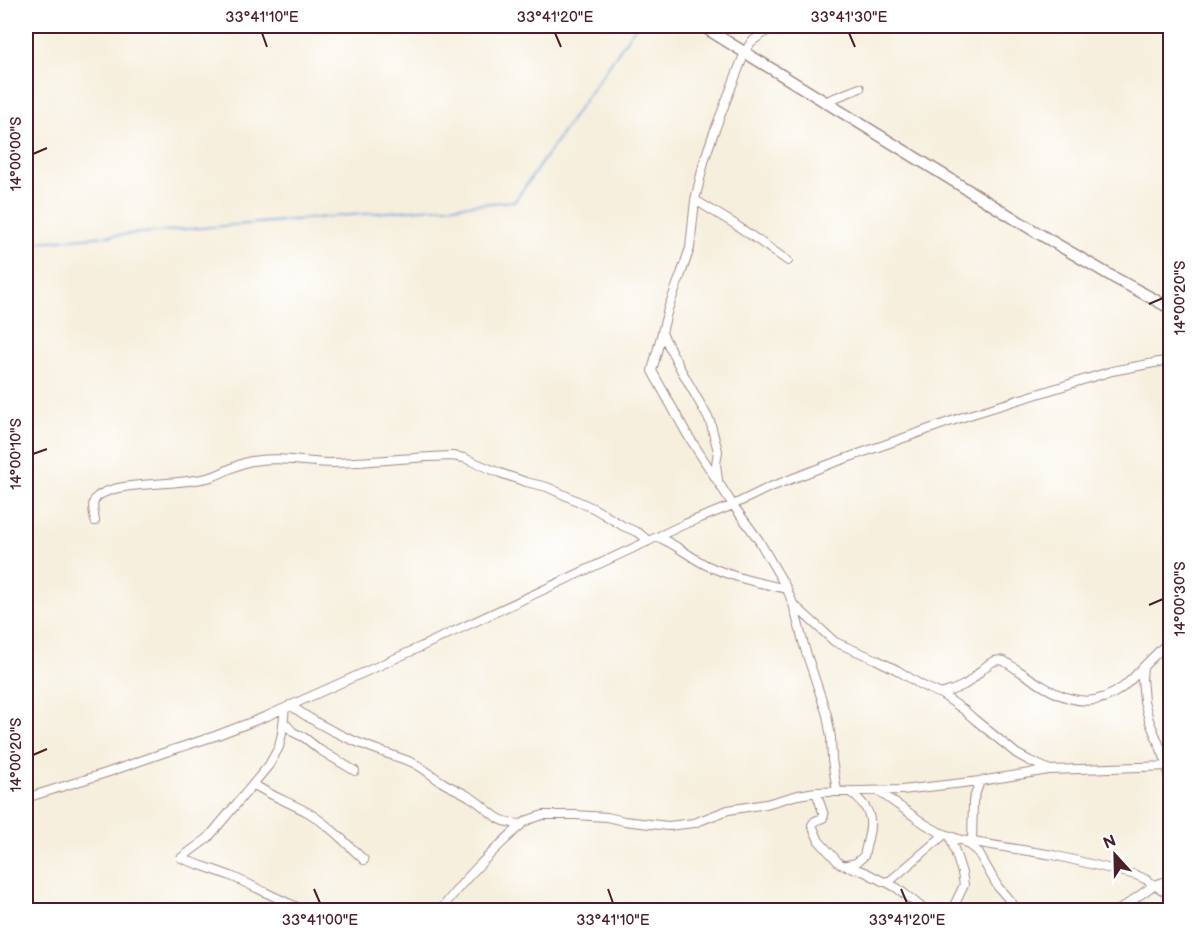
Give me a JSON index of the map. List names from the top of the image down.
{
  "north": "top",
  "coordinates": [
    "33°41'10\"E",
    "33°41'20\"E",
    "33°41'30\"E",
    "14°00'00\"S",
    "14°00'20\"S",
    "14°00'10\"S",
    "14°00'30\"S",
    "33°41'00\"E"
  ]
}
